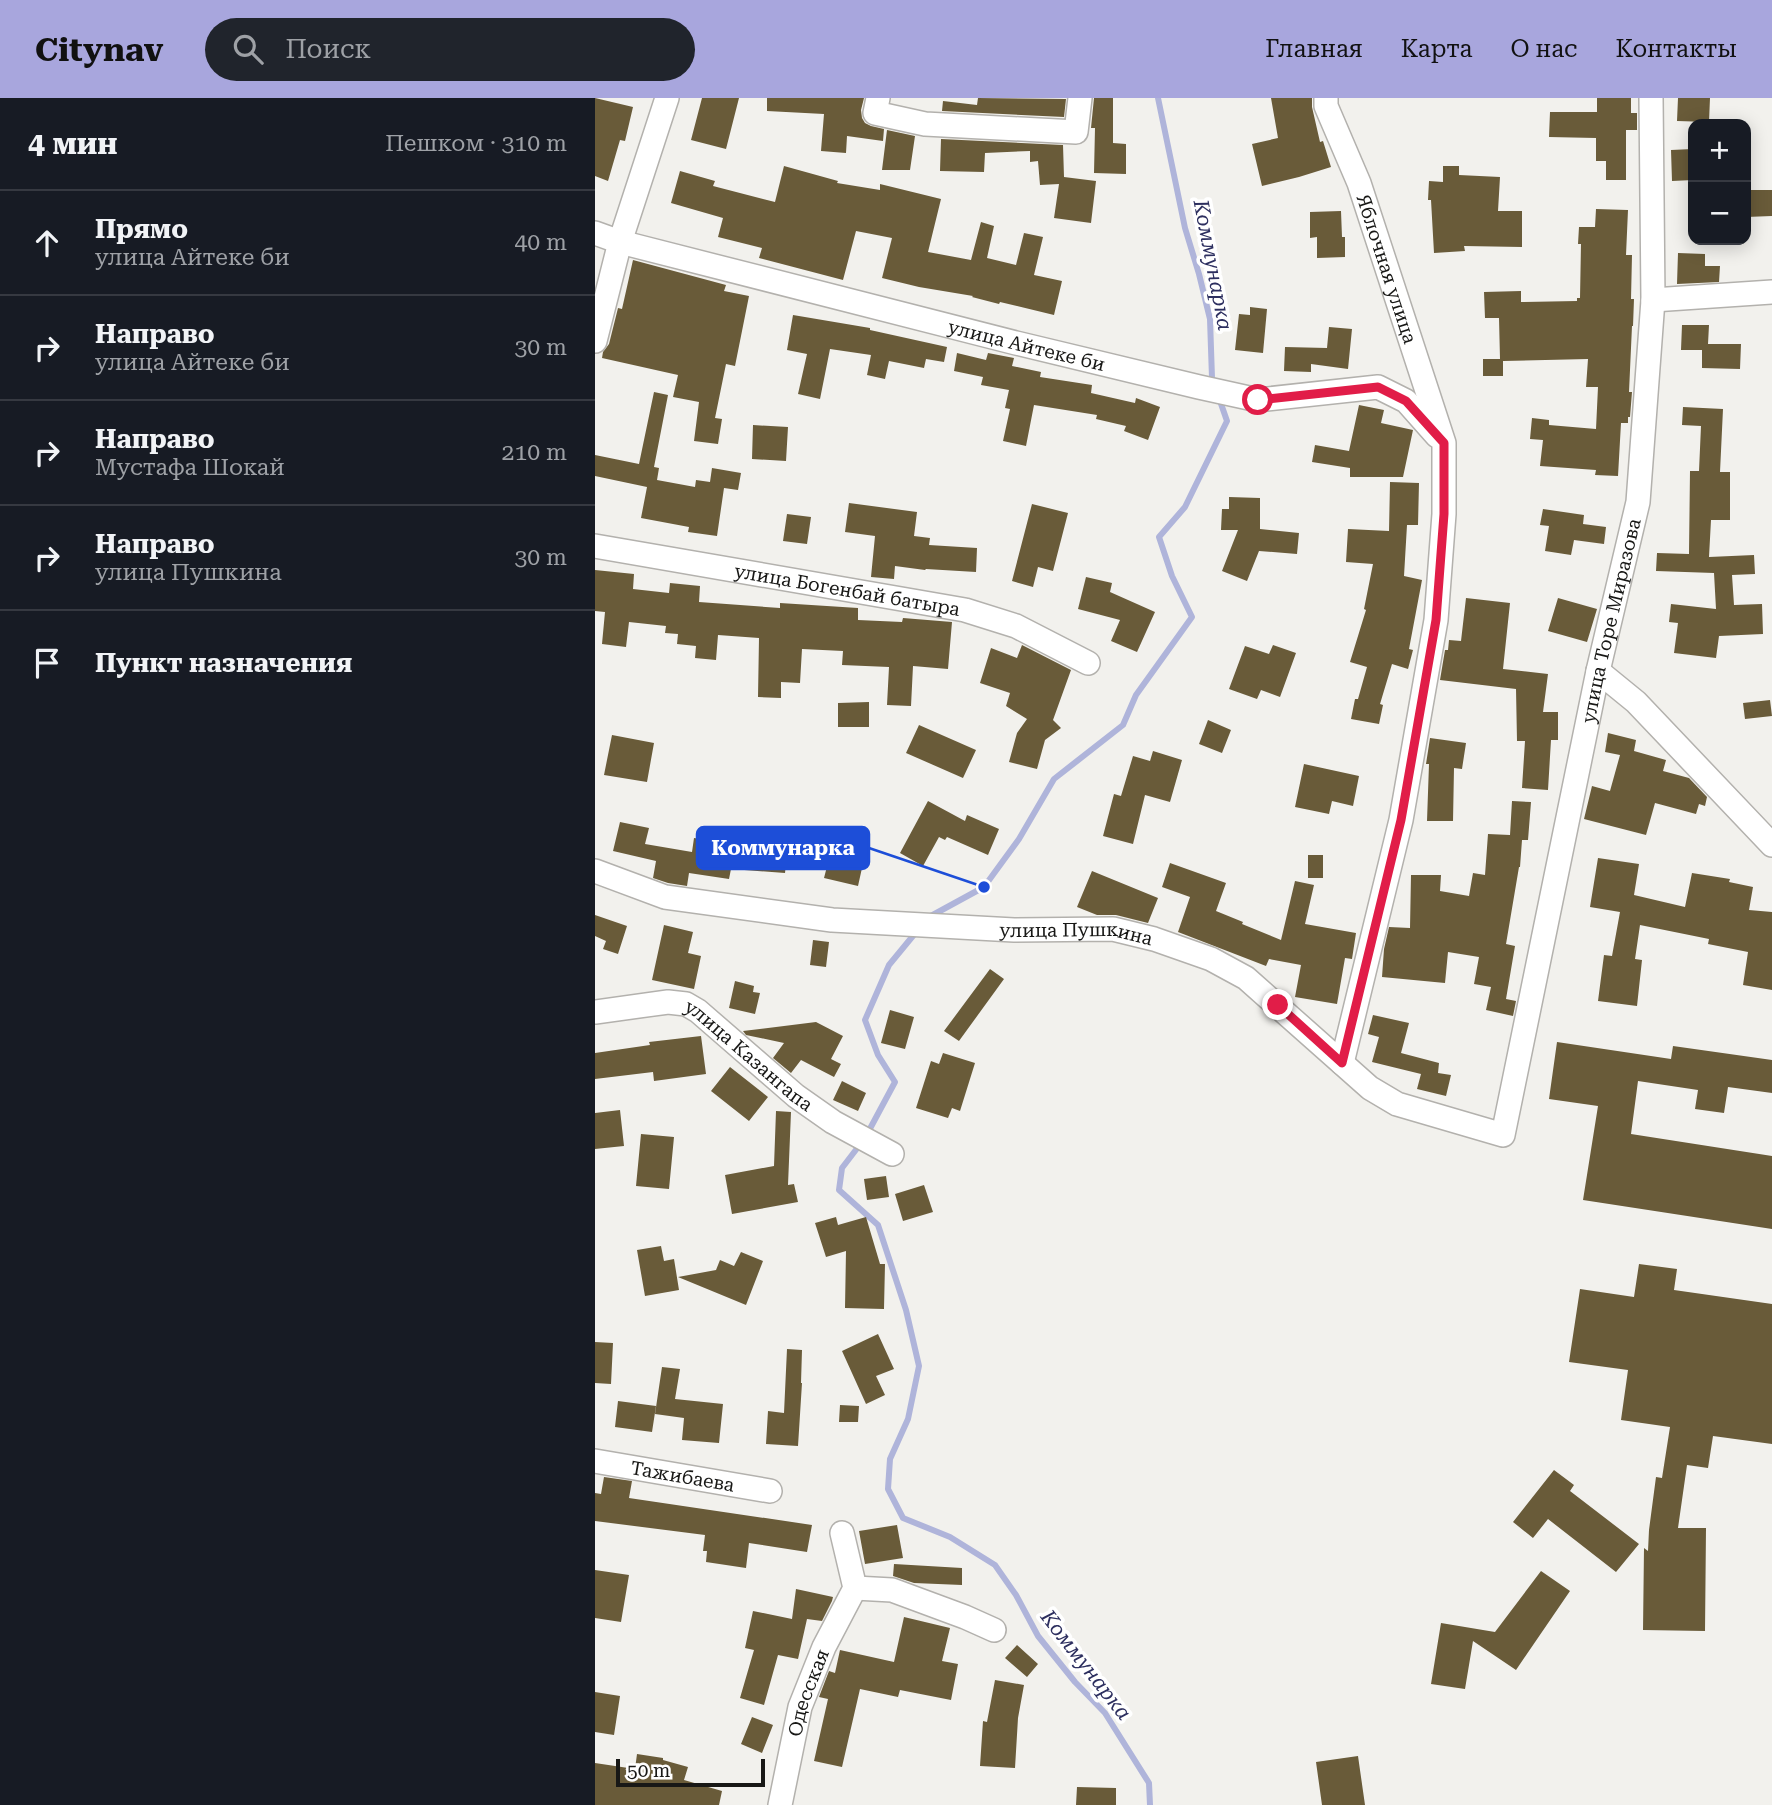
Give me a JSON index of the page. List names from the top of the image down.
{
  "streets": {
    "street": [
      "Яблочная улица",
      "улица Айтеке би",
      "улица Богенбай батыра",
      "улица Торе Миразова",
      "улица Пушкина",
      "улица Казангапа",
      "Тажибаева",
      "Одесская"
    ]
  },
  "crossings": [
    ["Яблочная улица", "улица Айтеке би"],
    ["Яблочная улица", "улица Пушкина"],
    ["улица Торе Миразова", "улица Пушкина"]
  ],
  "water": ["Коммунарка"],
  "places": ["Коммунарка"],
  "scale_bar": "50 m",
  "page": {
    "header": "Citynav",
    "search": "Поиск",
    "nav": [
      "Главная",
      "Карта",
      "О нас",
      "Контакты"
    ],
    "heading": ["4 мин", "Пешком · 310 m"],
    "map_buttons": ["+", "−"],
    "list": [
      ["Прямо", "улица Айтеке би", "40 m"],
      ["Направо", "улица Айтеке би", "30 m"],
      ["Направо", "Мустафа Шокай", "210 m"],
      ["Направо", "улица Пушкина", "30 m"],
      "Пункт назначения"
    ],
    "scale": "50 m"
  }
}
